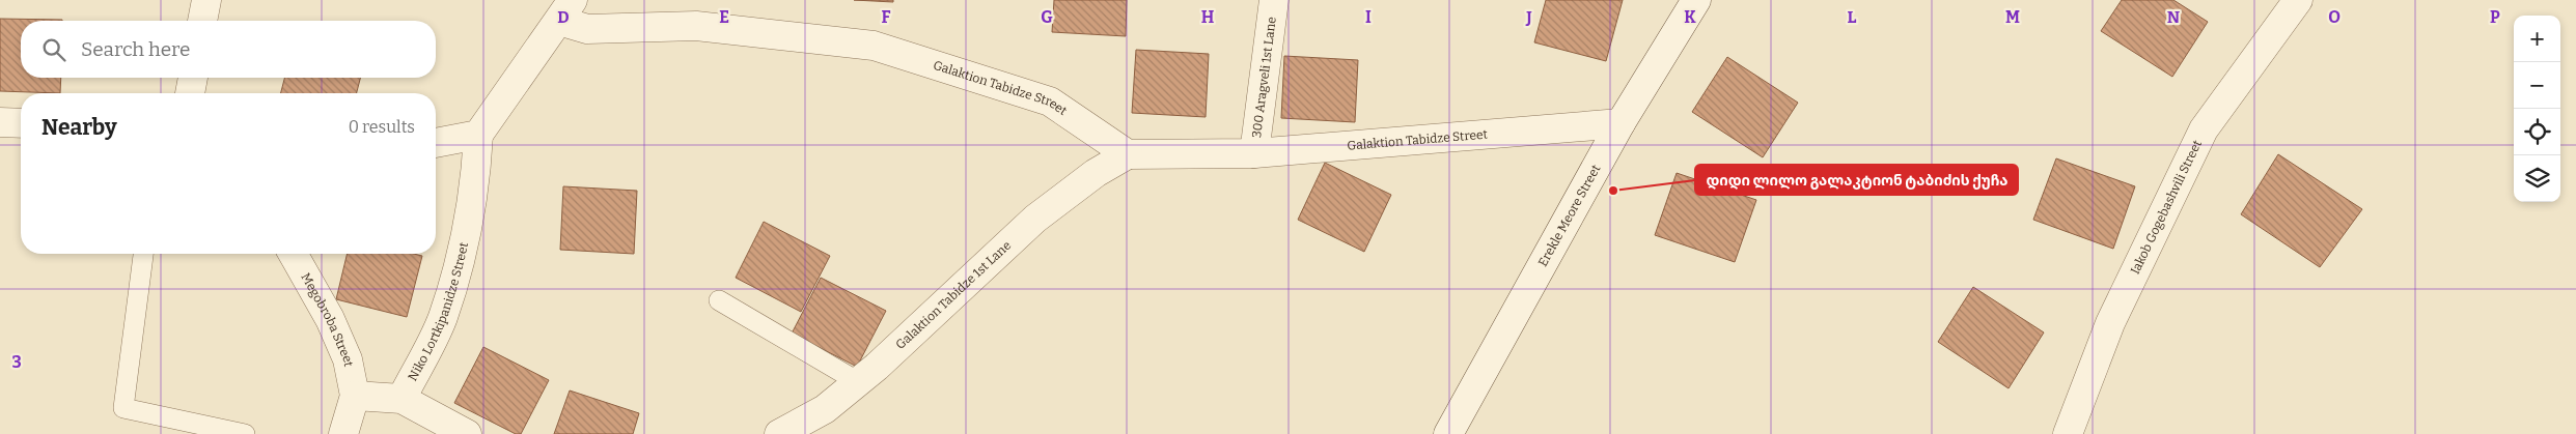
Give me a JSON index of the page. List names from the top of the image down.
{
  "streets": {
    "street": [
      "300 Aragveli 1st Lane",
      "Galaktion Tabidze Street",
      "Iakob Gogebashvili Street",
      "Erekle Meore Street",
      "Galaktion Tabidze 1st Lane",
      "Niko Lortkipanidze Street",
      "Megobroba Street"
    ]
  },
  "crossings": [
    ["300 Aragveli 1st Lane", "Galaktion Tabidze Street"],
    ["Galaktion Tabidze Street", "Erekle Meore Street"],
    ["Galaktion Tabidze Street", "Galaktion Tabidze 1st Lane"],
    ["Galaktion Tabidze Street", "Niko Lortkipanidze Street"]
  ],
  "places": ["დიდი ლილო გალაკტიონ ტაბიძის ქუჩა"],
  "page": {
    "map_buttons": ["+", "−"],
    "search": "Search here",
    "heading": ["Nearby", "0 results"]
  },
  "grid": {
    "columns": [
      "D",
      "E",
      "F",
      "G",
      "H",
      "I",
      "J",
      "K",
      "L",
      "M",
      "N",
      "O",
      "P"
    ],
    "rows": ["3"]
  }
}
